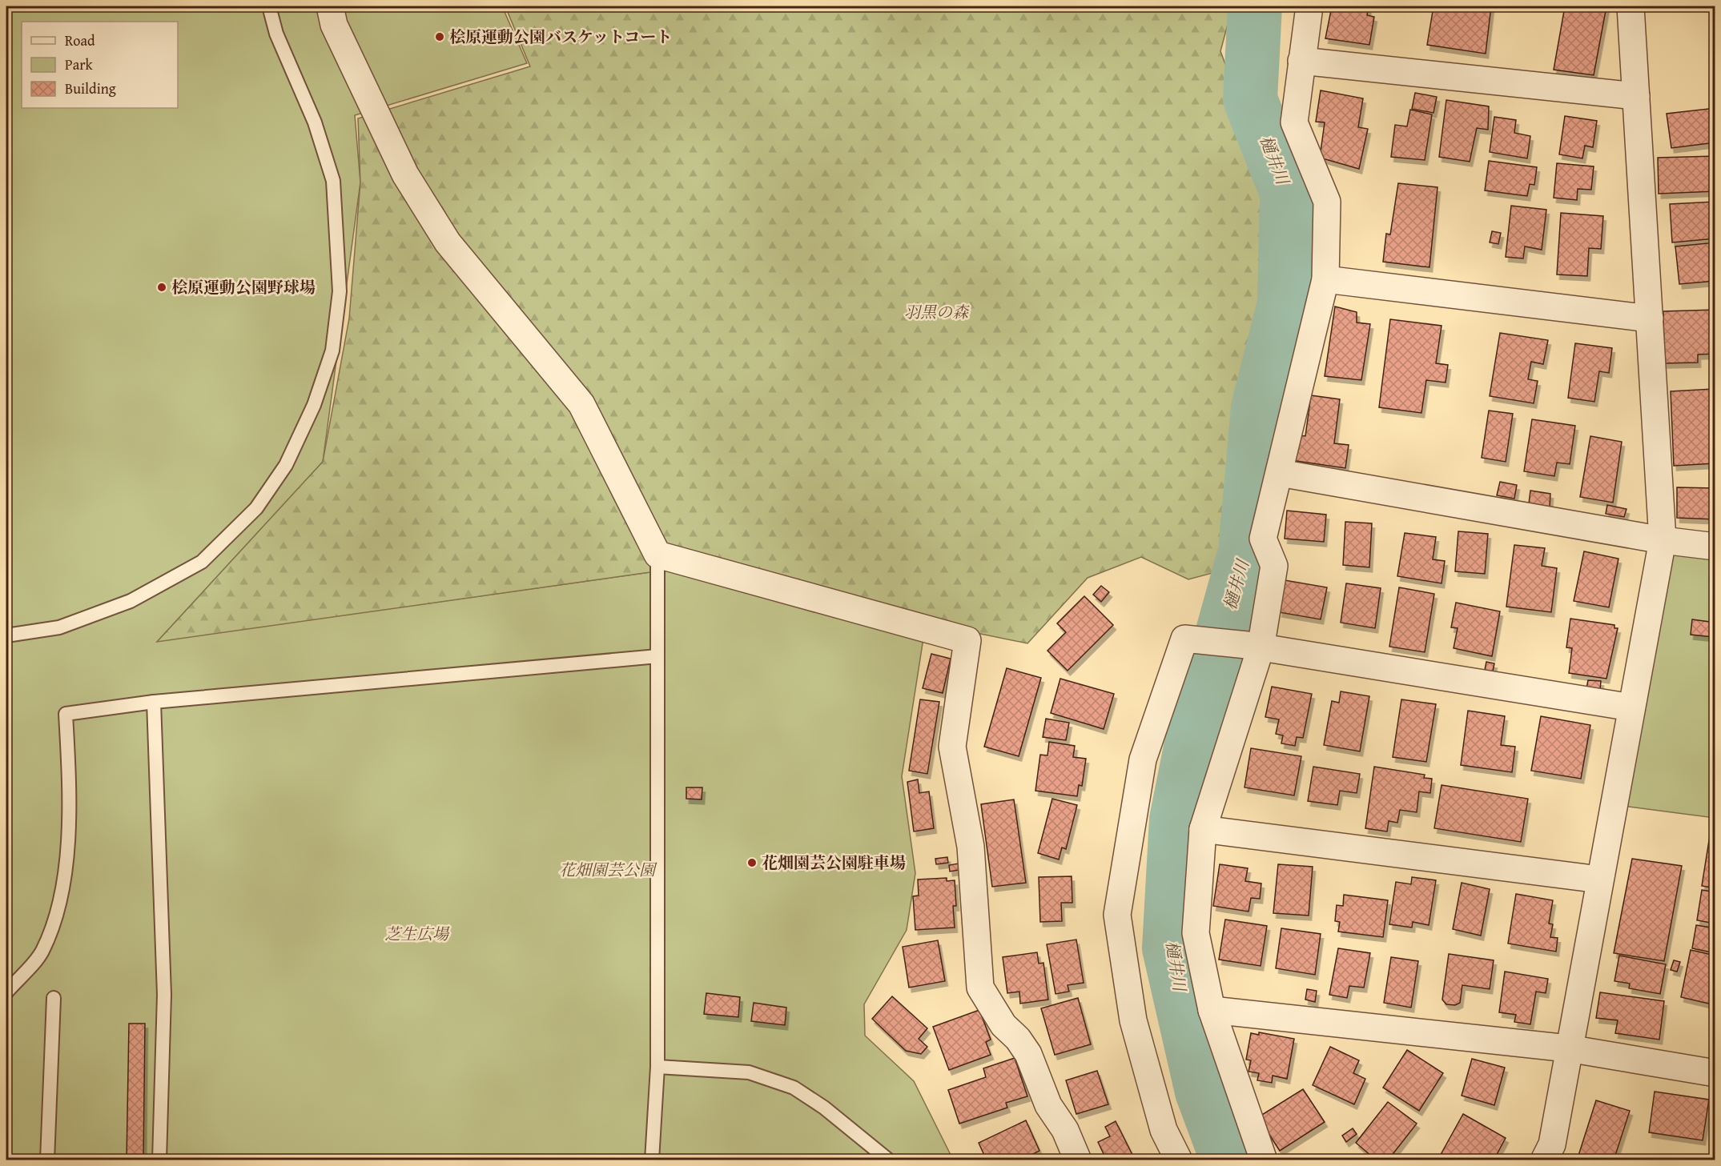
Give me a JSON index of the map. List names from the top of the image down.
{
  "water": ["樋井川"],
  "parks": ["羽黒の森", "花畑園芸公園", "芝生広場"],
  "places": ["桧原運動公園バスケットコート", "桧原運動公園野球場", "花畑園芸公園駐車場"],
  "legend": ["Road", "Park", "Building"]
}
